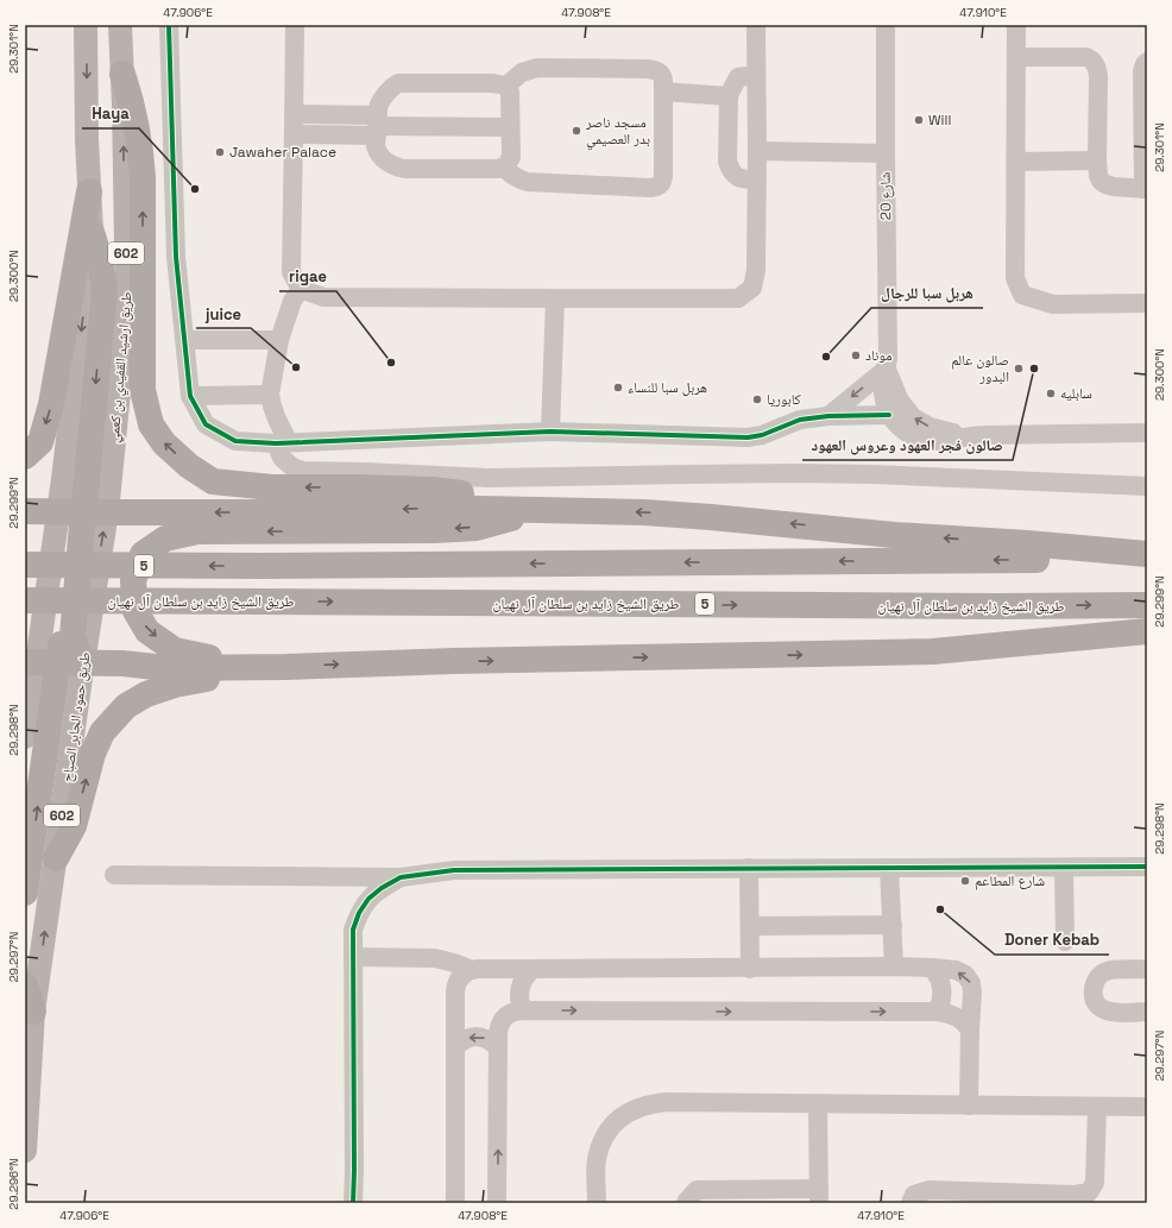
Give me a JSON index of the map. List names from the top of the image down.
{
  "streets": {
    "highway": ["5", "طريق الشيخ زايد بن سلطان آل نهيان"],
    "main road": ["602", "طريق ارشيد القفيدي بن كعمي", "طريق حمود الجابر الصباح"],
    "street": ["شارع 20"]
  },
  "places": [
    "Will",
    "مسجد ناصر بدر العصيمي",
    "Jawaher Palace",
    "Haya",
    "موناد",
    "هربل سبا للرجال",
    "rigae",
    "juice",
    "صالون عالم البدور",
    "صالون فجر العهود وعروس العهود",
    "هربل سبا للنساء",
    "سابليه",
    "كابوريا",
    "شارع المطاعم",
    "Doner Kebab"
  ],
  "coordinates": [
    "47.906°E",
    "47.908°E",
    "47.910°E",
    "29.301°N",
    "29.300°N",
    "29.299°N",
    "29.298°N",
    "29.297°N",
    "29.296°N"
  ]
}
